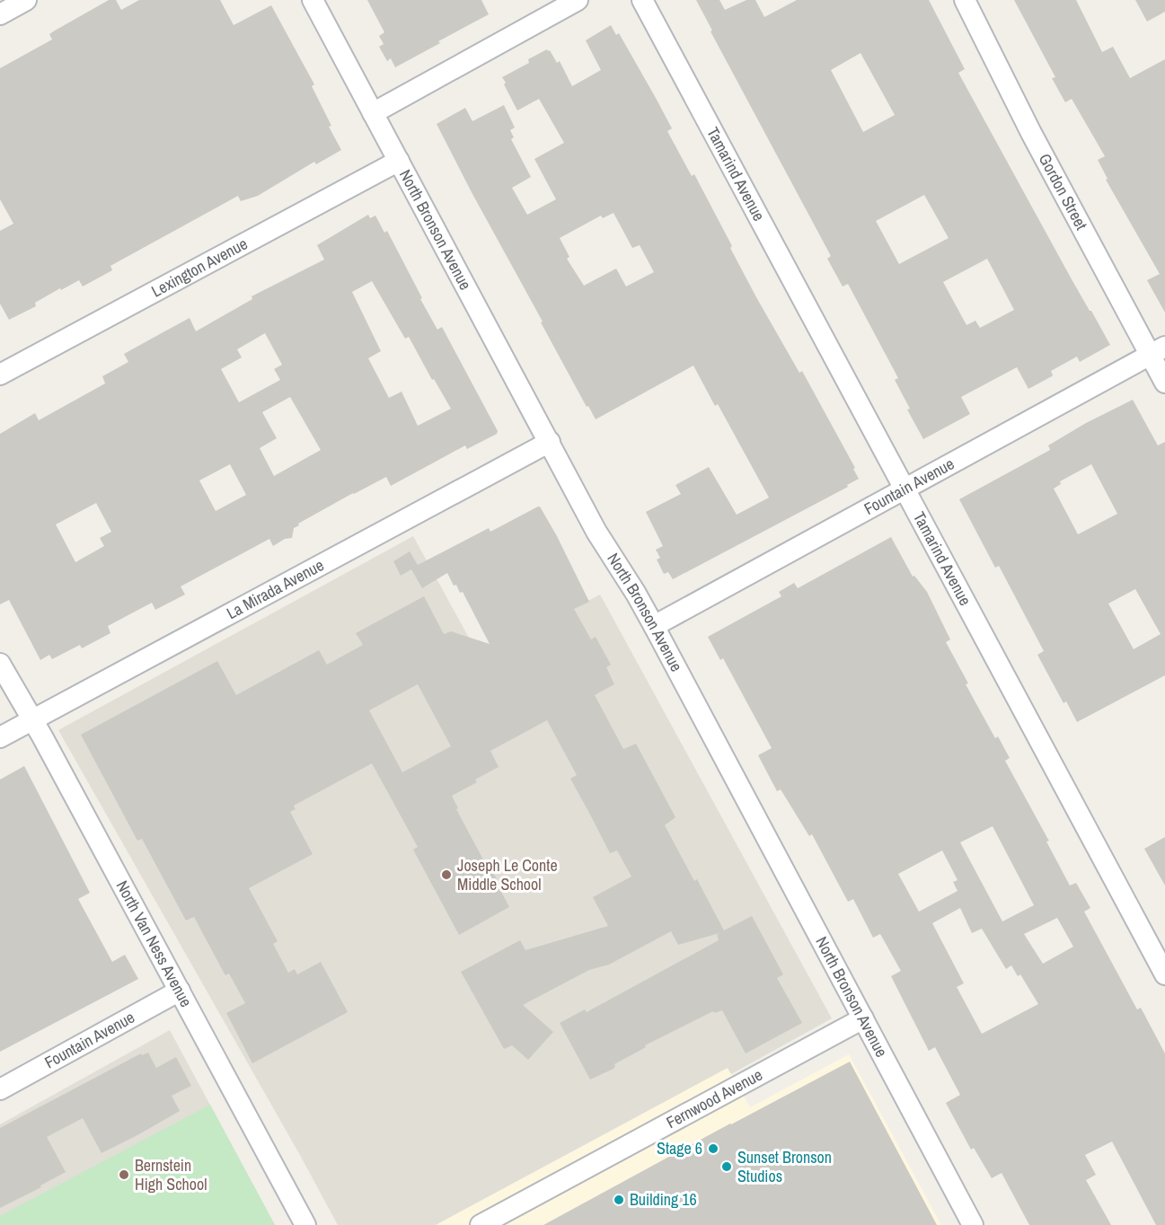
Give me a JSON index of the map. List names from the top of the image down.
{
  "streets": {
    "street": [
      "Tamarind Avenue",
      "Gordon Street",
      "North Bronson Avenue",
      "Lexington Avenue",
      "Fountain Avenue",
      "La Mirada Avenue",
      "North Van Ness Avenue",
      "Fernwood Avenue"
    ]
  },
  "crossings": [
    ["Tamarind Avenue", "Fountain Avenue"],
    ["Gordon Street", "Fountain Avenue"],
    ["North Bronson Avenue", "Lexington Avenue"],
    ["North Bronson Avenue", "Fountain Avenue"],
    ["North Bronson Avenue", "La Mirada Avenue"],
    ["North Bronson Avenue", "Fernwood Avenue"],
    ["Fountain Avenue", "North Van Ness Avenue"],
    ["La Mirada Avenue", "North Van Ness Avenue"]
  ],
  "places": [
    "Joseph Le Conte Middle School",
    "Stage 6",
    "Sunset Bronson Studios",
    "Bernstein High School",
    "Building 16"
  ]
}
